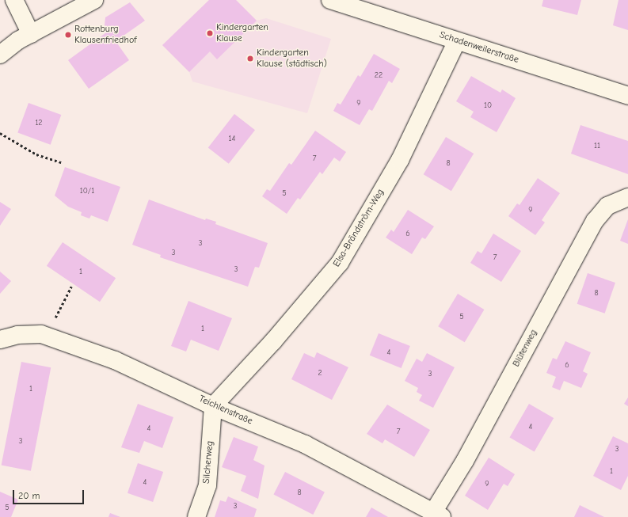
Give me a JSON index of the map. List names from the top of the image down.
{
  "streets": {
    "street": [
      "Schadenweilerstraße",
      "Elsa-Brändström-Weg",
      "Blütenweg",
      "Teichlenstraße",
      "Silcherweg"
    ]
  },
  "crossings": [
    ["Schadenweilerstraße", "Elsa-Brändström-Weg"],
    ["Elsa-Brändström-Weg", "Teichlenstraße"],
    ["Elsa-Brändström-Weg", "Silcherweg"],
    ["Blütenweg", "Teichlenstraße"],
    ["Teichlenstraße", "Silcherweg"]
  ],
  "places": ["Kindergarten Klause", "Rottenburg Klausenfriedhof", "Kindergarten Klause (städtisch)"],
  "house_numbers": [
    "22",
    "9",
    "10",
    "12",
    "14",
    "11",
    "7",
    "8",
    "10/1",
    "5",
    "9",
    "6",
    "3",
    "3",
    "7",
    "3",
    "1",
    "8",
    "5",
    "1",
    "4",
    "6",
    "2",
    "3",
    "1",
    "4",
    "4",
    "7",
    "3",
    "3",
    "1",
    "4",
    "9",
    "8",
    "3",
    "5"
  ],
  "scale_bar": "20 m"
}
